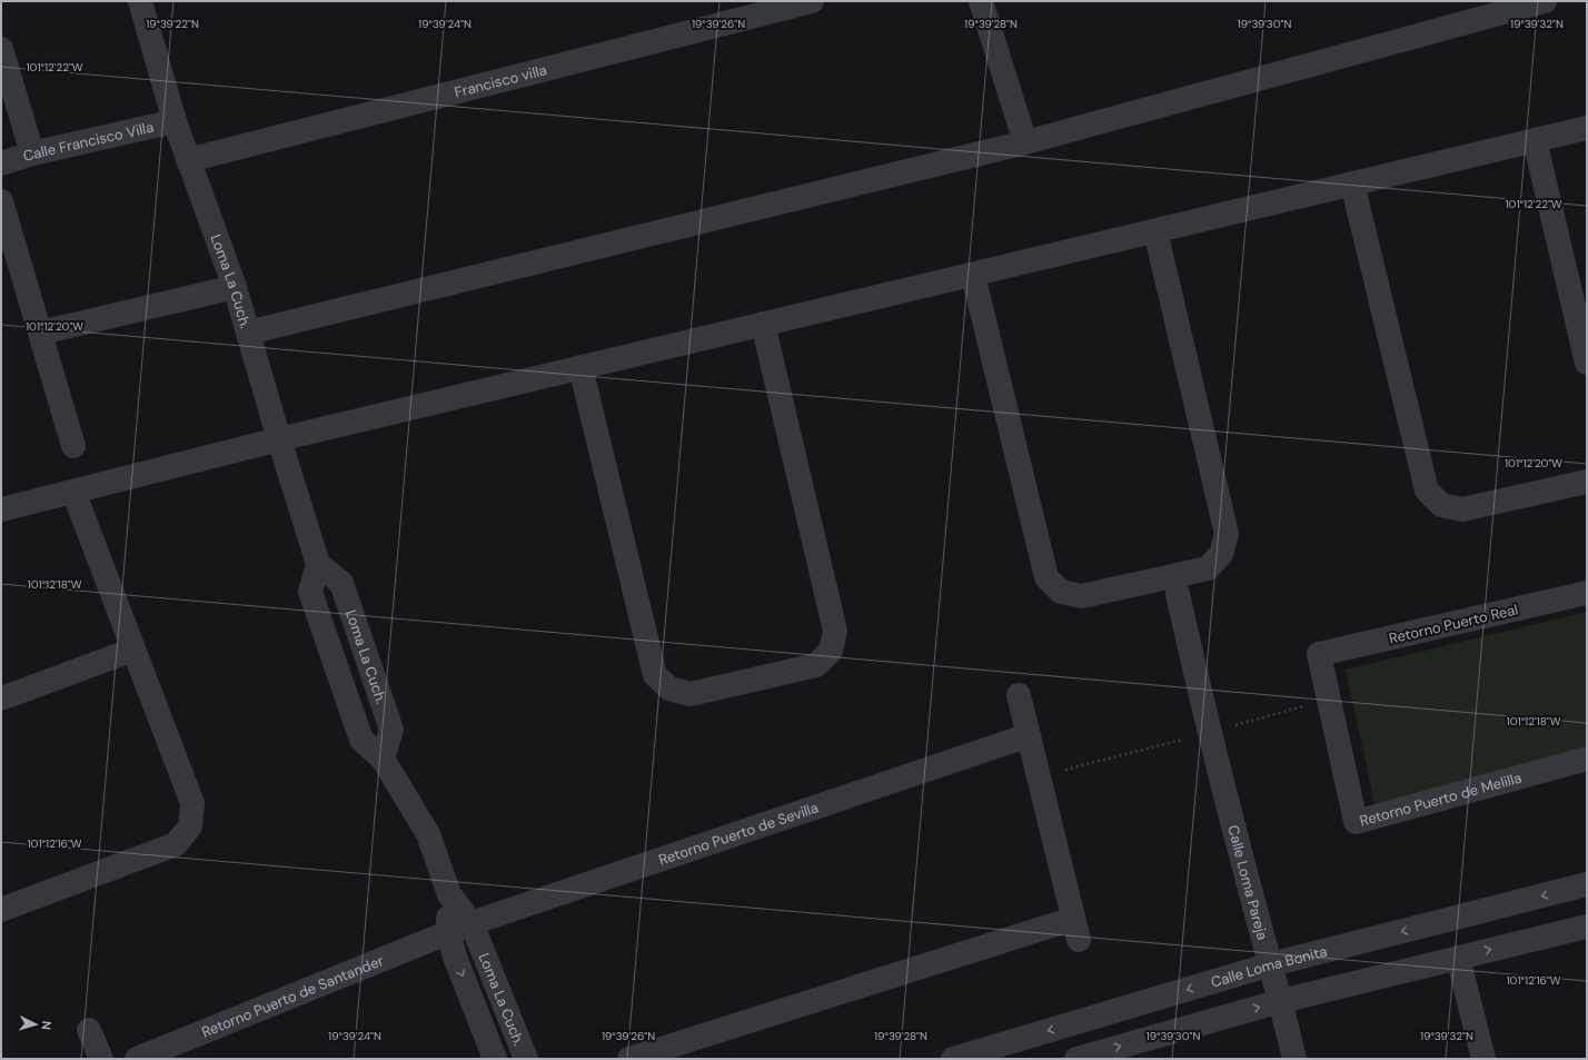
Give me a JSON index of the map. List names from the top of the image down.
{
  "streets": {
    "street": [
      "Francisco villa",
      "Calle Francisco Villa",
      "Loma La Cuch.",
      "Retorno Puerto Real",
      "Retorno Puerto de Melilla",
      "Retorno Puerto de Sevilla",
      "Calle Loma Pareja",
      "Calle Loma Bonita",
      "Retorno Puerto de Santander"
    ]
  },
  "crossings": [
    ["Francisco villa", "Loma La Cuch."],
    ["Calle Francisco Villa", "Loma La Cuch."],
    ["Loma La Cuch.", "Retorno Puerto de Sevilla"],
    ["Loma La Cuch.", "Retorno Puerto de Santander"],
    ["Retorno Puerto Real", "Retorno Puerto de Melilla"],
    ["Retorno Puerto de Sevilla", "Retorno Puerto de Santander"],
    ["Calle Loma Pareja", "Calle Loma Bonita"]
  ],
  "north": "right",
  "coordinates": [
    "19°39'22\"N",
    "19°39'24\"N",
    "19°39'26\"N",
    "19°39'28\"N",
    "19°39'30\"N",
    "19°39'32\"N",
    "101°12'22\"W",
    "101°12'20\"W",
    "101°12'18\"W",
    "101°12'16\"W"
  ]
}
